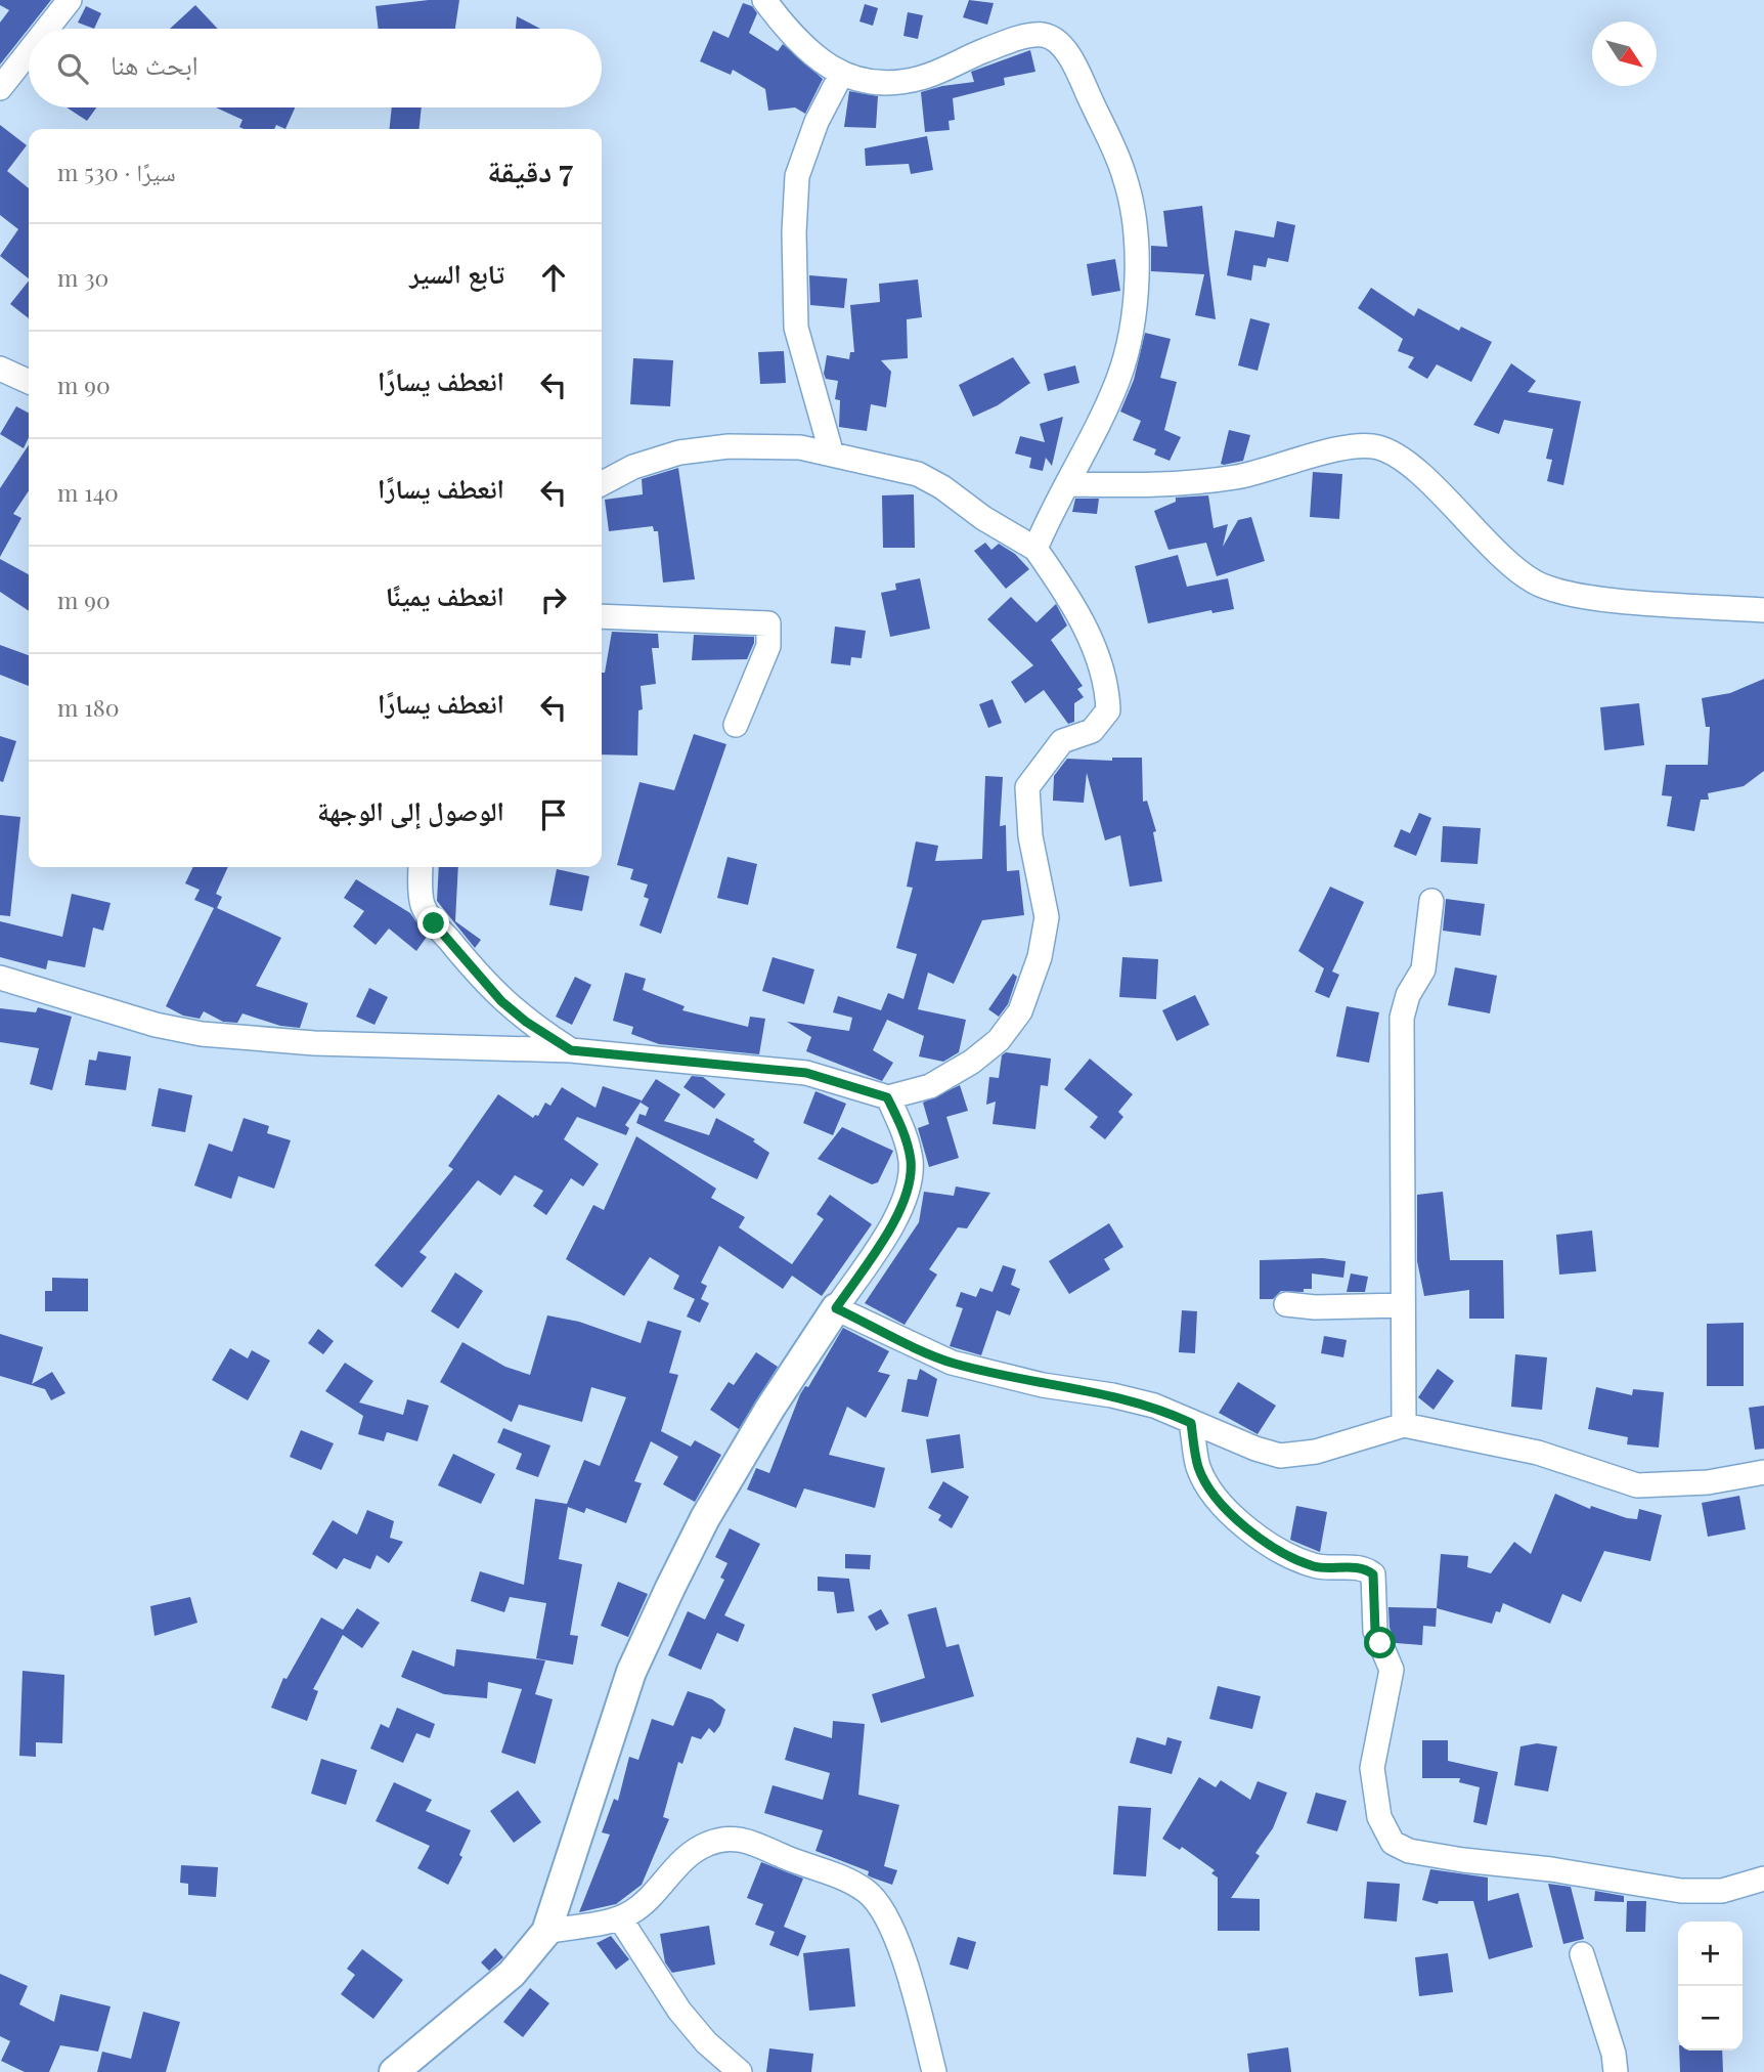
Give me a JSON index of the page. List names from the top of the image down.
{
  "north": "bottom right",
  "page": {
    "search": "ابحث هنا",
    "heading": ["7 دقيقة", "سيرًا · 530 m"],
    "list": [
      ["تابع السير", "30 m"],
      ["انعطف يسارًا", "90 m"],
      ["انعطف يسارًا", "140 m"],
      ["انعطف يمينًا", "90 m"],
      ["انعطف يسارًا", "180 m"],
      "الوصول إلى الوجهة"
    ],
    "map_buttons": ["+", "−"]
  }
}
